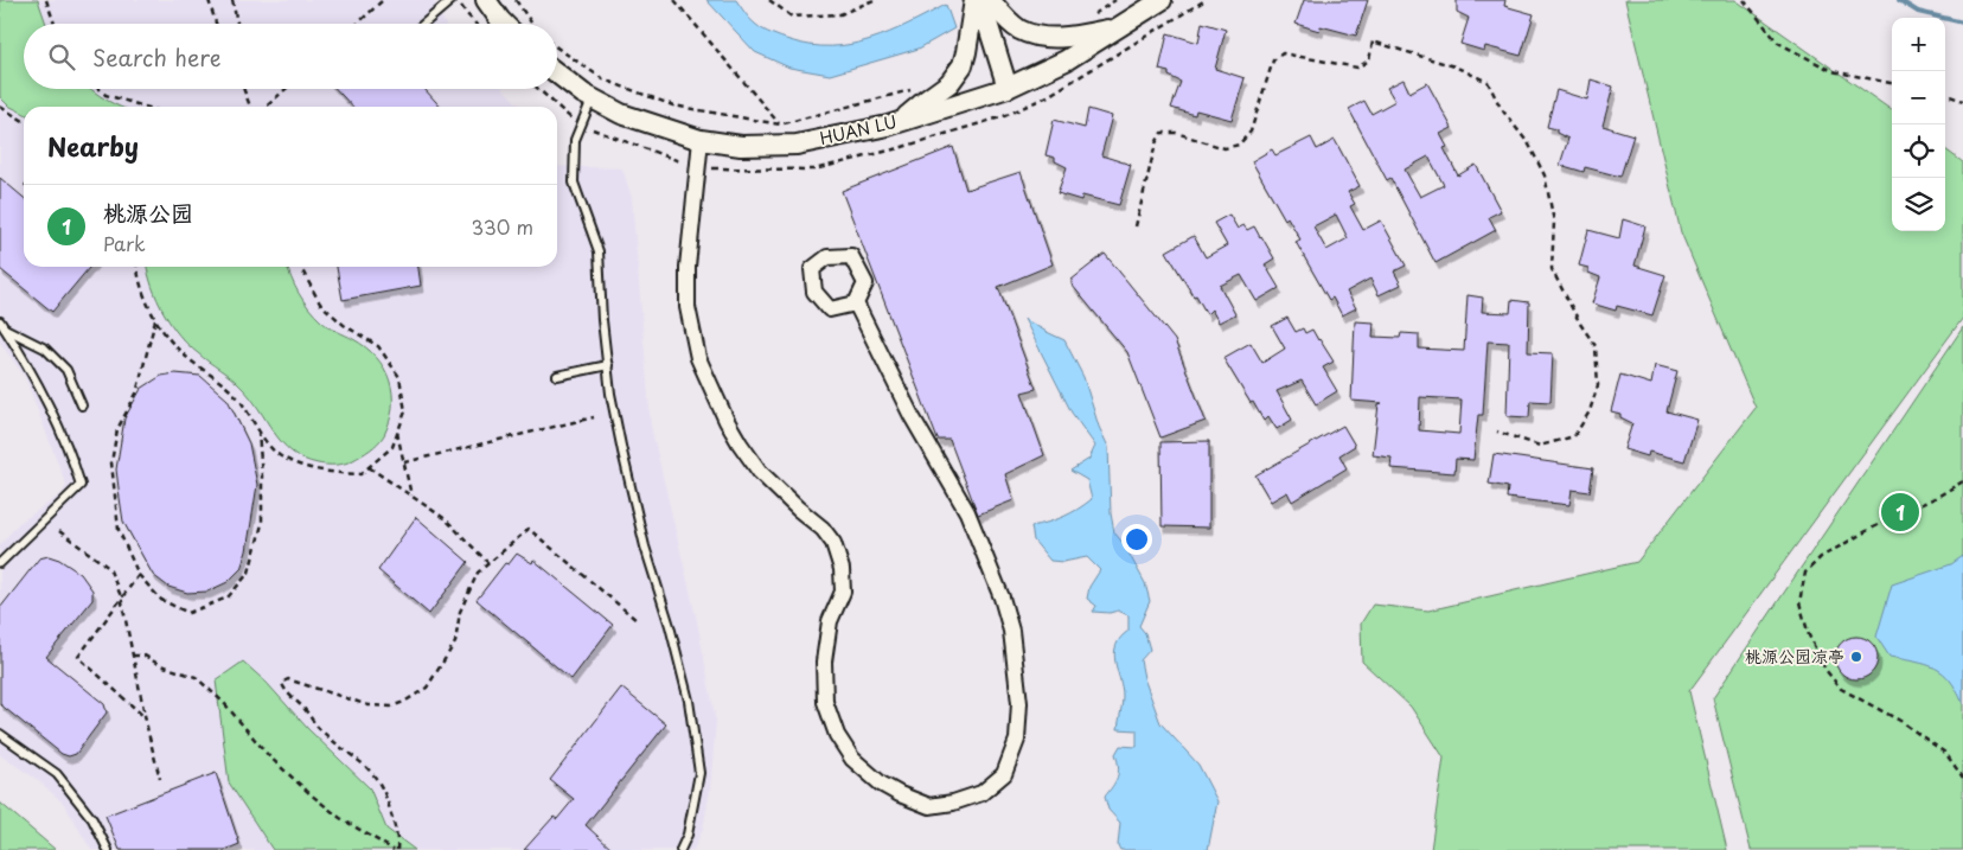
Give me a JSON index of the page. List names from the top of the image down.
{
  "streets": {
    "street": ["HUAN LU"]
  },
  "places": ["桃源公园凉亭"],
  "page": {
    "map_buttons": ["+", "−"],
    "search": "Search here",
    "heading": "Nearby",
    "list": [
      {
        "mark": "1",
        "name": "桃源公园",
        "note": "Park",
        "value": "330 m"
      }
    ],
    "pins": "1"
  }
}
